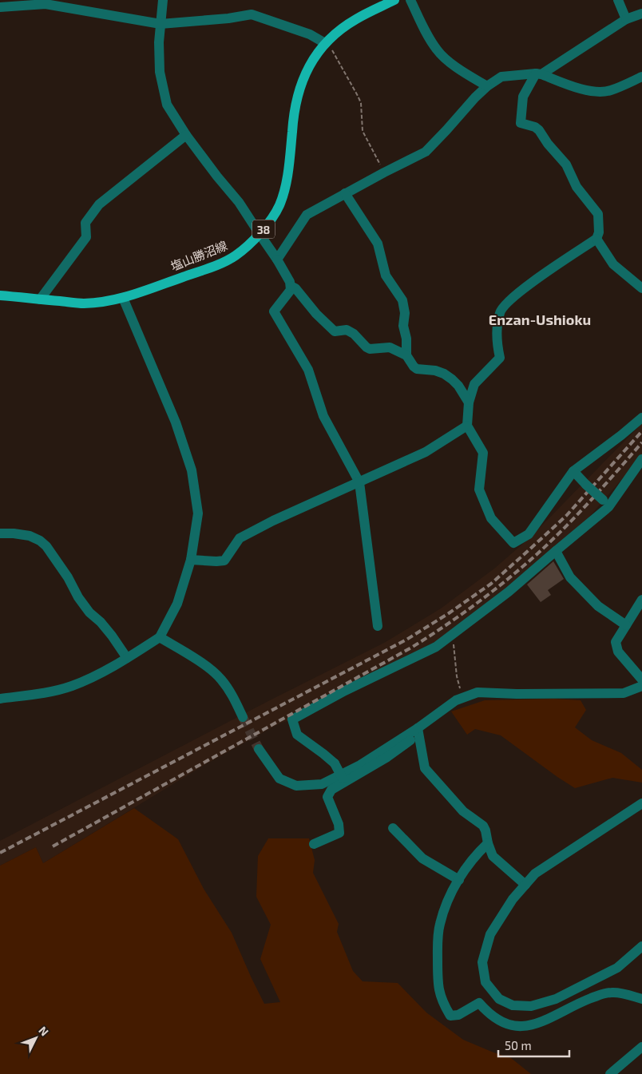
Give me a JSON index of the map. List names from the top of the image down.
{
  "streets": {
    "main road": ["38", "塩山勝沼線"]
  },
  "districts": ["Enzan-Ushioku"],
  "scale_bar": "50 m",
  "north": "top right"
}
